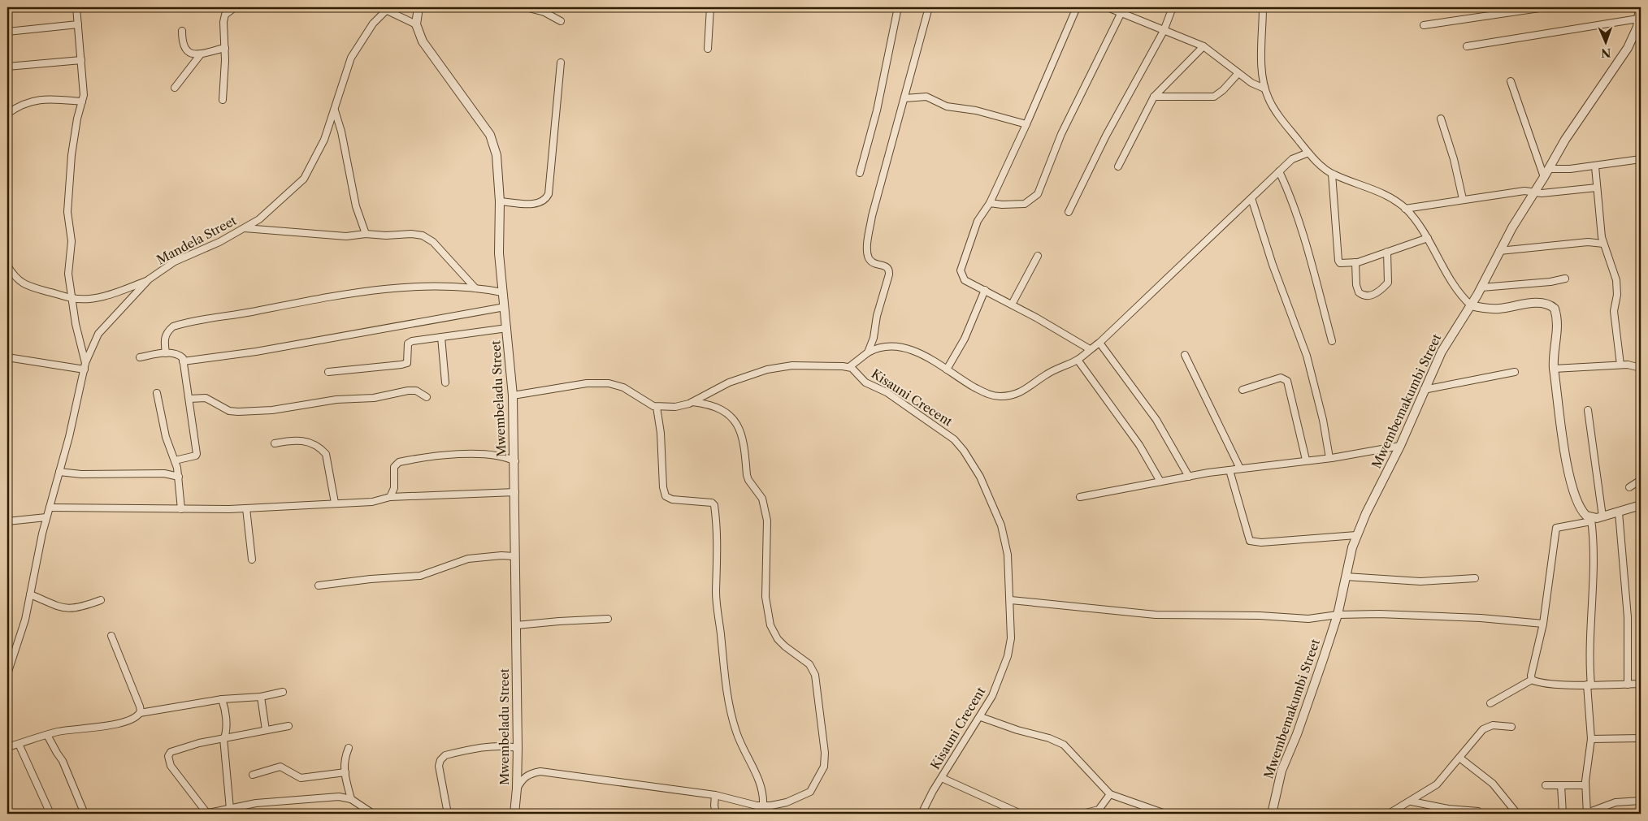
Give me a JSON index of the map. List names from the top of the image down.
{
  "streets": {
    "street": [
      "Mandela Street",
      "Kisauni Crecent",
      "Mwembeladu Street",
      "Mwembemakumbi Street"
    ]
  },
  "north": "bottom"
}
